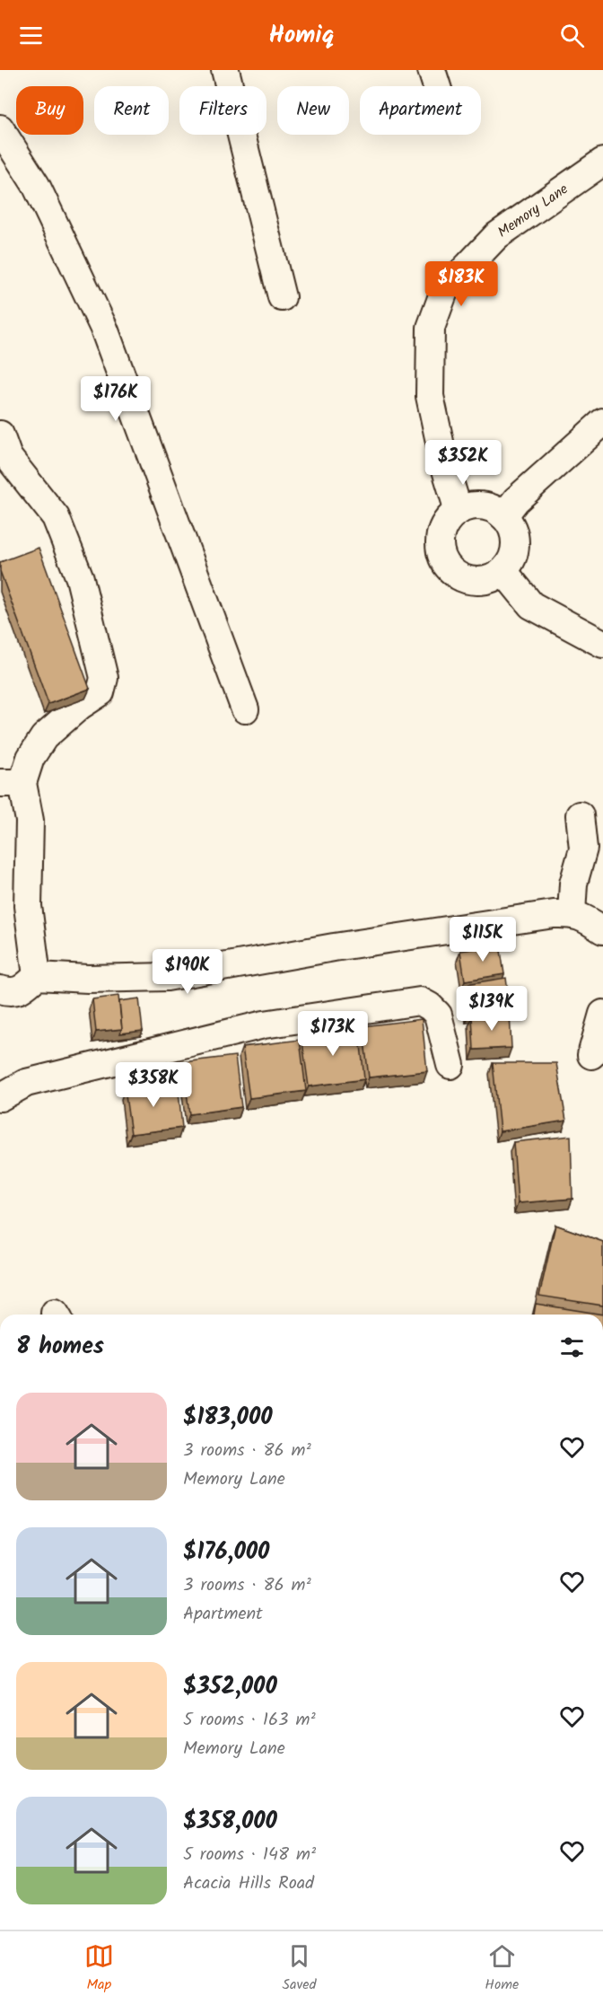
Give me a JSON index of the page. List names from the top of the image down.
{
  "streets": {
    "street": ["Memory Lane"]
  },
  "page": {
    "header": "Homiq",
    "chip": [
      "Buy",
      "Rent",
      "Filters",
      "New",
      "Apartment"
    ],
    "price": [
      "$183K",
      "$176K",
      "$352K",
      "$115K",
      "$190K",
      "$139K",
      "$173K",
      "$358K"
    ],
    "heading": "8 homes",
    "list": [
      {
        "name": "$183,000",
        "note": "3 rooms · 86 m² · Memory Lane"
      },
      {
        "name": "$176,000",
        "note": "3 rooms · 86 m² · Apartment"
      },
      {
        "name": "$352,000",
        "note": "5 rooms · 163 m² · Memory Lane"
      },
      {
        "name": "$358,000",
        "note": "5 rooms · 148 m² · Acacia Hills Road"
      }
    ],
    "tabs": ["Map", "Saved", "Home"]
  }
}
